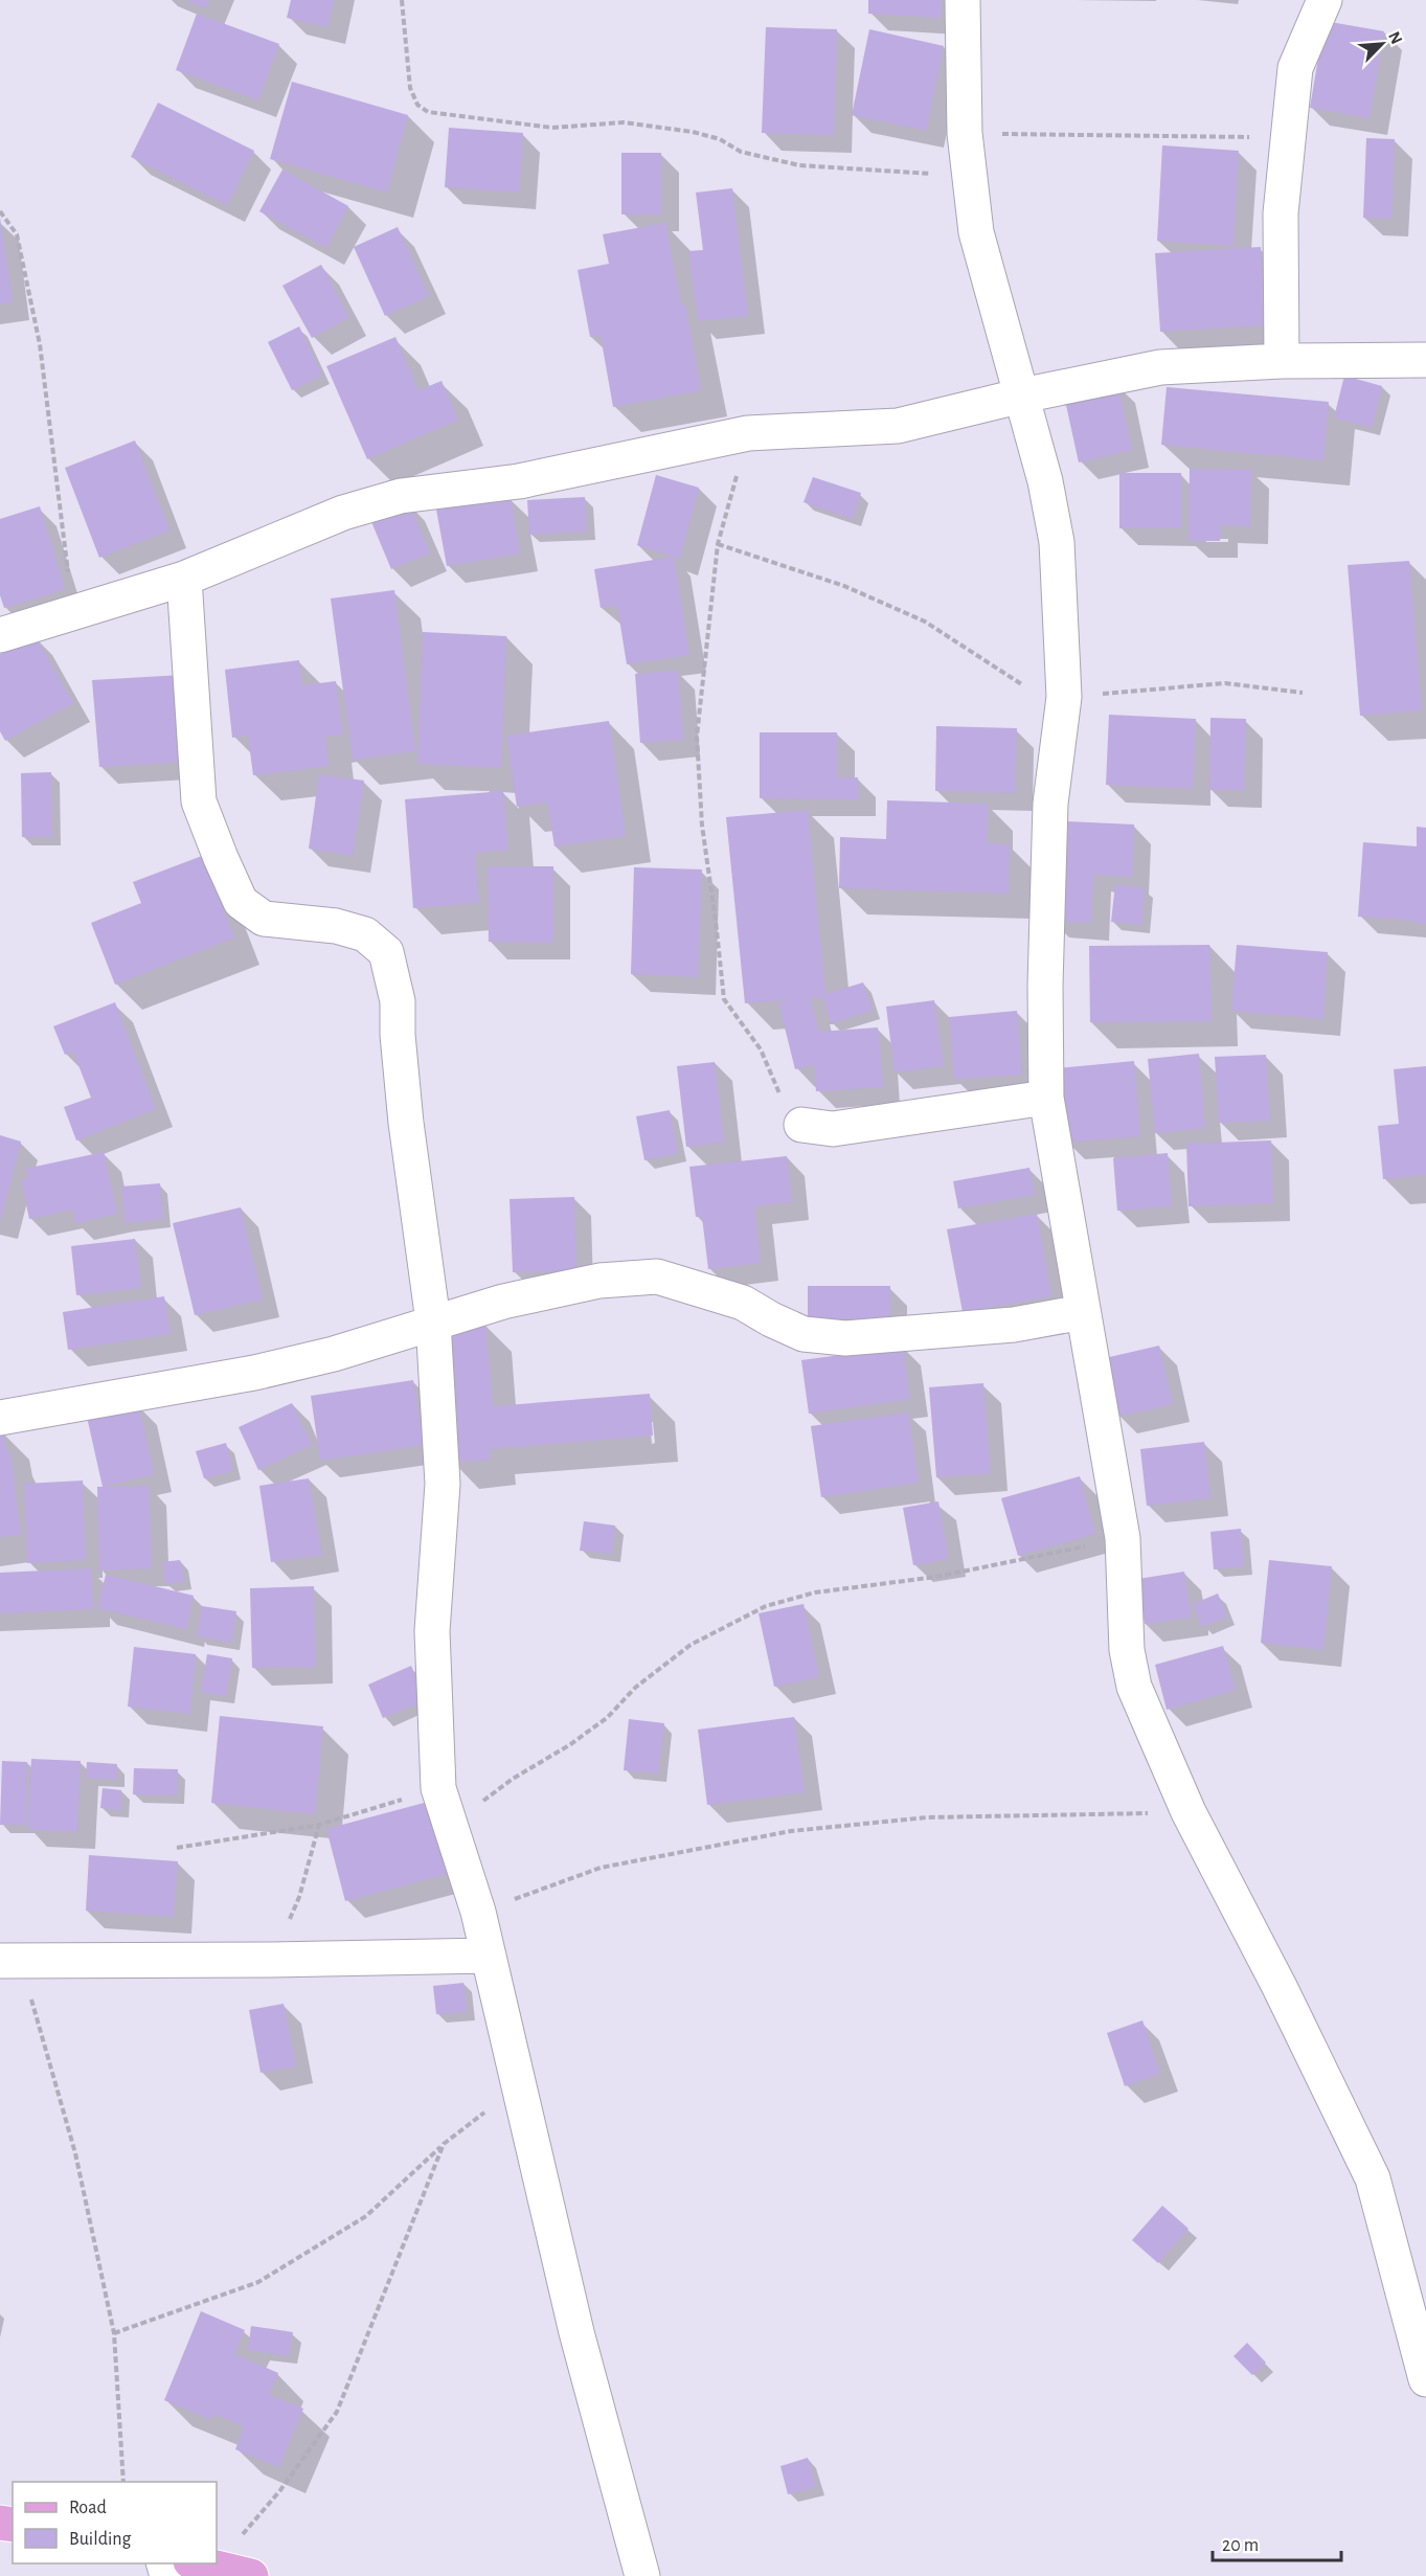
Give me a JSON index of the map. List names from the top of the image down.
{
  "legend": ["Road", "Building"],
  "scale_bar": "20 m",
  "north": "top right"
}
